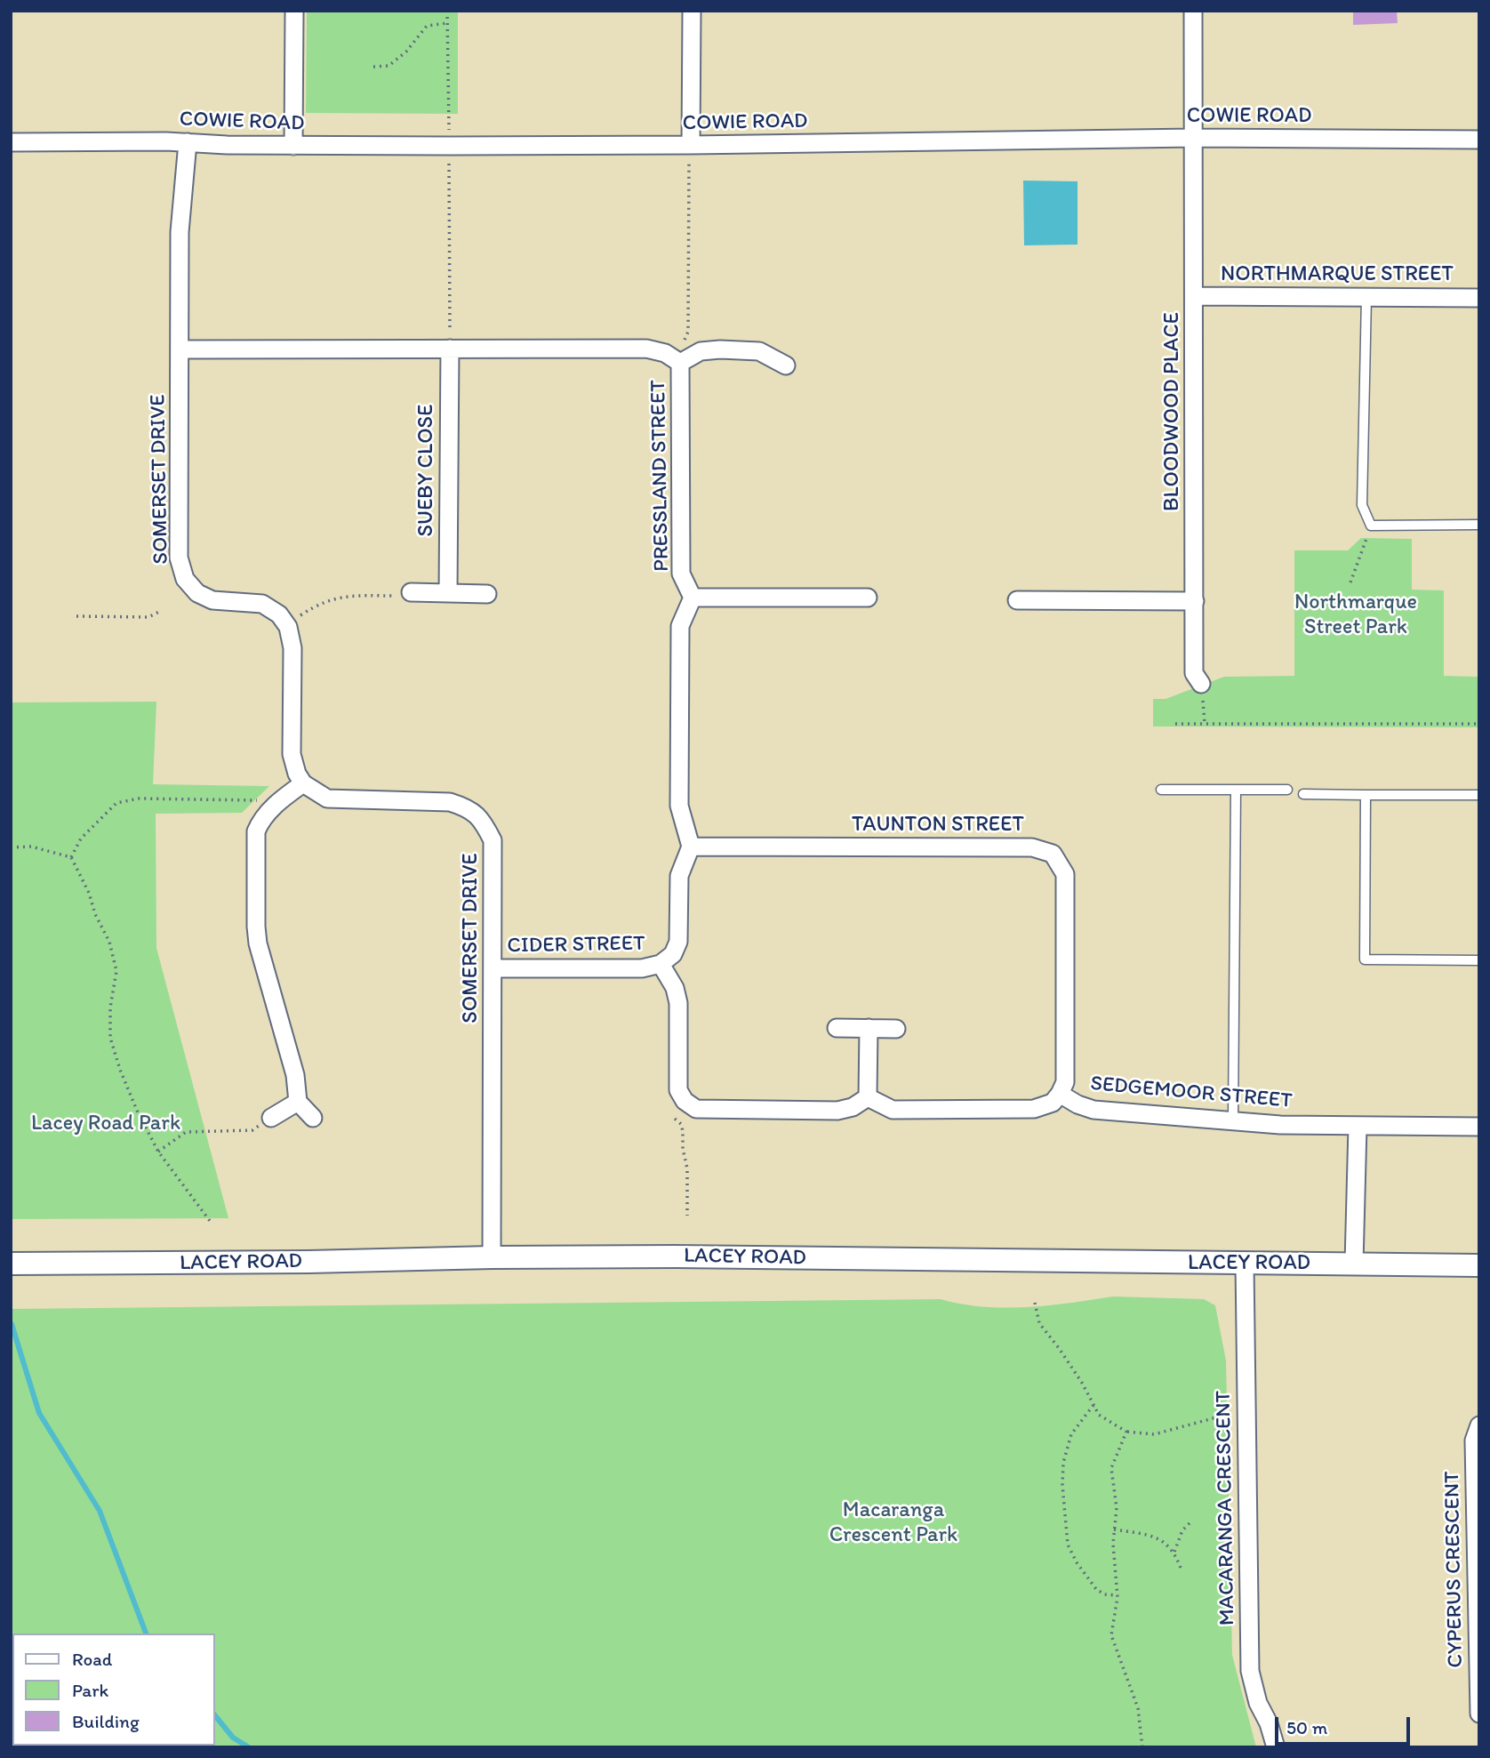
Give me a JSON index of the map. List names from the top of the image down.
{
  "streets": {
    "street": [
      "COWIE ROAD",
      "NORTHMARQUE STREET",
      "BLOODWOOD PLACE",
      "SUEBY CLOSE",
      "PRESSLAND STREET",
      "SOMERSET DRIVE",
      "TAUNTON STREET",
      "CIDER STREET",
      "SEDGEMOOR STREET",
      "LACEY ROAD",
      "MACARANGA CRESCENT",
      "CYPERUS CRESCENT"
    ]
  },
  "crossings": [
    ["COWIE ROAD", "BLOODWOOD PLACE"],
    ["COWIE ROAD", "SOMERSET DRIVE"],
    ["NORTHMARQUE STREET", "BLOODWOOD PLACE"],
    ["SUEBY CLOSE", "PRESSLAND STREET"],
    ["PRESSLAND STREET", "SOMERSET DRIVE"],
    ["PRESSLAND STREET", "TAUNTON STREET"],
    ["SOMERSET DRIVE", "CIDER STREET"],
    ["SOMERSET DRIVE", "LACEY ROAD"],
    ["TAUNTON STREET", "SEDGEMOOR STREET"],
    ["LACEY ROAD", "MACARANGA CRESCENT"]
  ],
  "parks": ["Northmarque Street Park", "Lacey Road Park", "Macaranga Crescent Park"],
  "legend": ["Road", "Park", "Building"],
  "scale_bar": "50 m"
}
